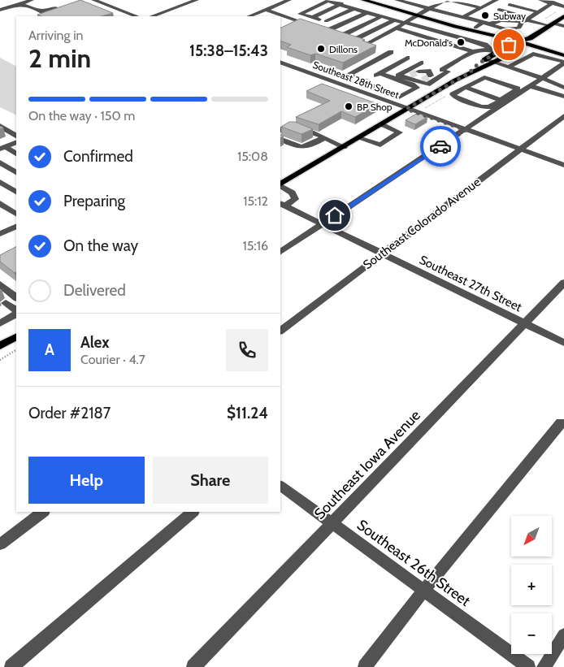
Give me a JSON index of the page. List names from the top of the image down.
{
  "streets": {
    "street": [
      "Southeast 28th Street",
      "Southeast Colorado Avenue",
      "Southeast 27th Street",
      "Southeast Iowa Avenue",
      "Southeast 26th Street"
    ]
  },
  "crossings": [
    ["Southeast 28th Street", "Southeast Colorado Avenue"],
    ["Southeast Colorado Avenue", "Southeast 27th Street"],
    ["Southeast 27th Street", "Southeast Iowa Avenue"],
    ["Southeast Iowa Avenue", "Southeast 26th Street"]
  ],
  "places": [
    "Subway",
    "McDonald's",
    "Dillons",
    "BP Shop"
  ],
  "north": "bottom left",
  "page": {
    "heading": ["2 min", "Arriving in", "15:38–15:43"],
    "panel": [
      "Alex",
      "Courier · 4.7",
      "Order #2187",
      "$11.24"
    ],
    "bar": "On the way · 150 m",
    "list": [
      ["Confirmed", "15:08"],
      ["Preparing", "15:12"],
      ["On the way", "15:16"],
      "Delivered"
    ],
    "round": "A",
    "buttons": ["Help", "Share"],
    "map_buttons": ["+", "−"]
  }
}
